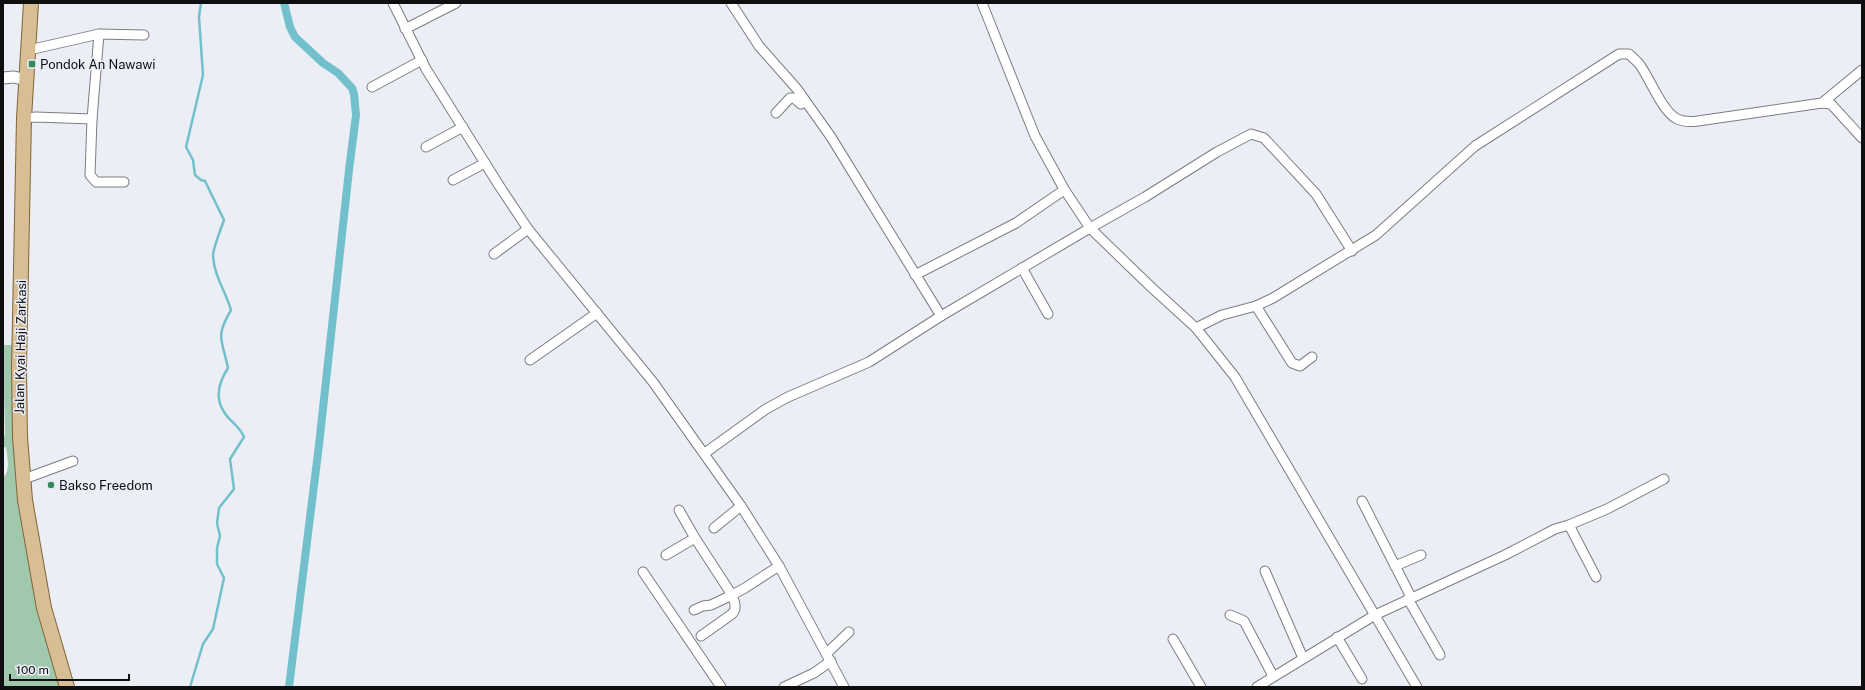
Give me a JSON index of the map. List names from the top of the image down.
{
  "streets": {
    "main road": ["Jalan Kyai Haji Zarkasi"]
  },
  "places": {
    "transit": ["Pondok An Nawawi"],
    "other": ["Bakso Freedom"]
  },
  "scale_bar": "100 m"
}
